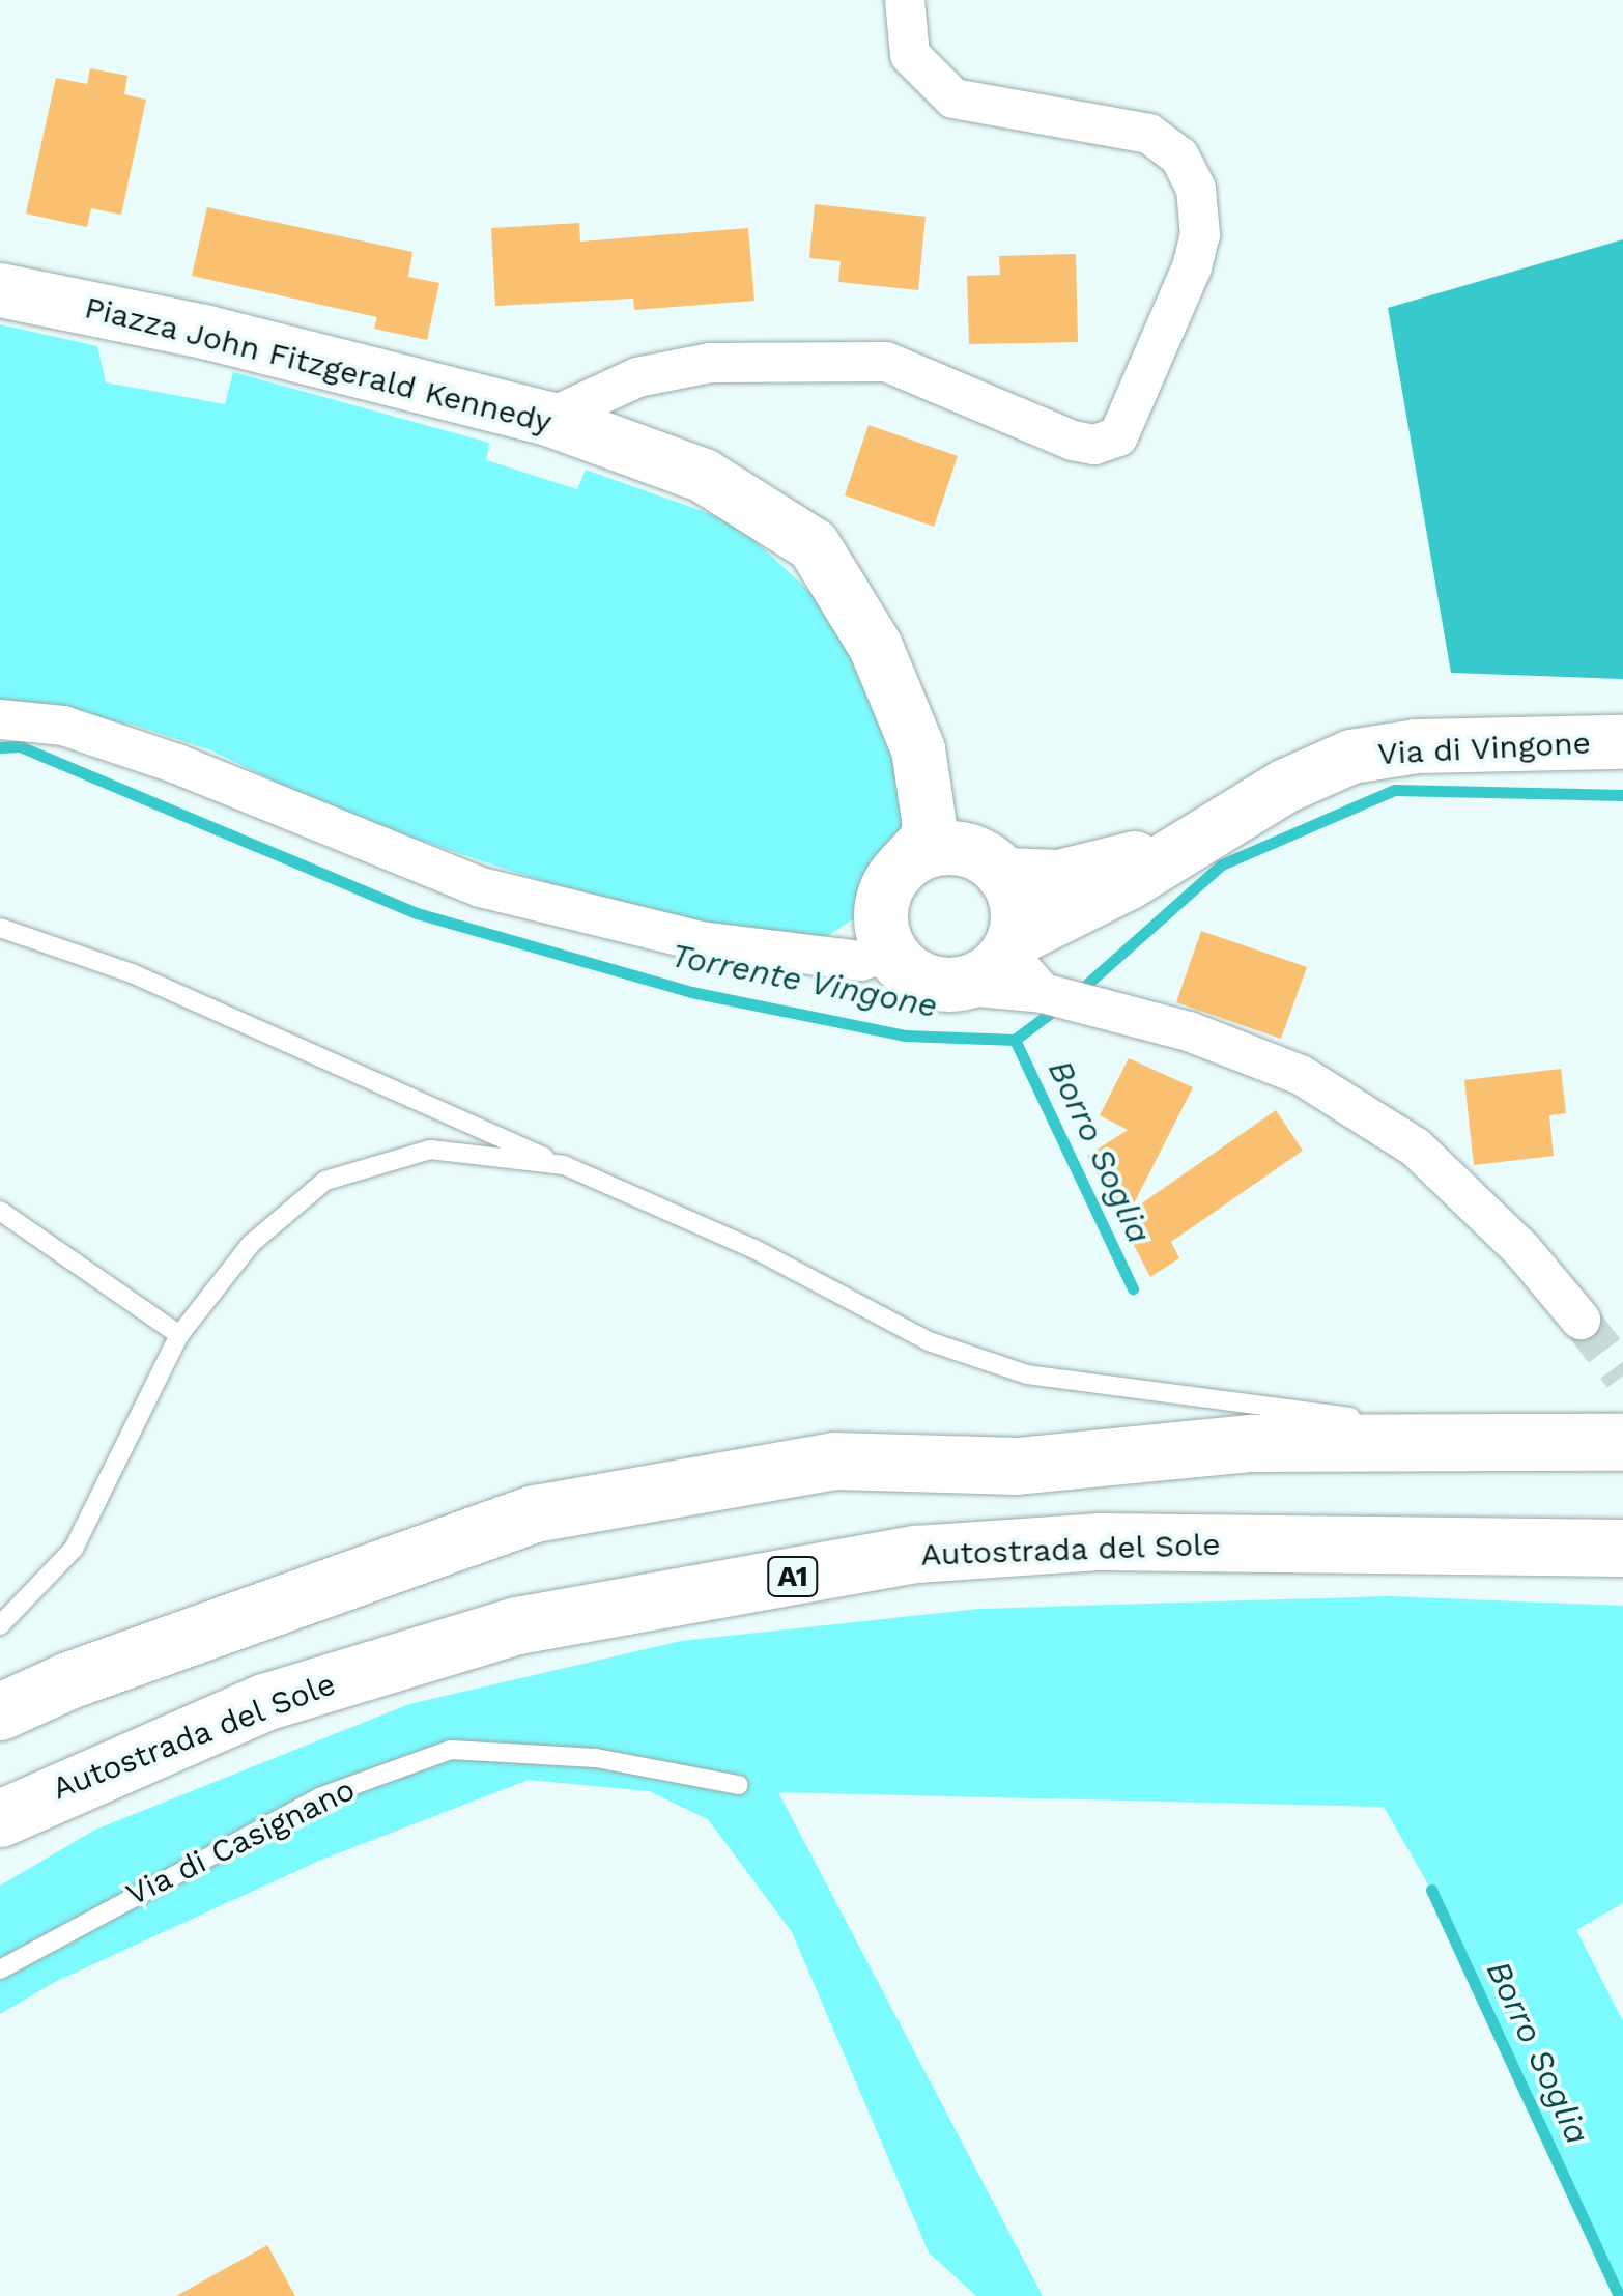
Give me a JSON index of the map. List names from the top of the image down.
{
  "streets": {
    "highway": ["Autostrada del Sole", "A1"],
    "street": ["Piazza John Fitzgerald Kennedy", "Via di Vingone"],
    "lane": ["Via di Casignano"]
  },
  "crossings": [
    ["Piazza John Fitzgerald Kennedy", "Via di Vingone"]
  ],
  "water": ["Torrente Vingone", "Borro Soglia"]
}
